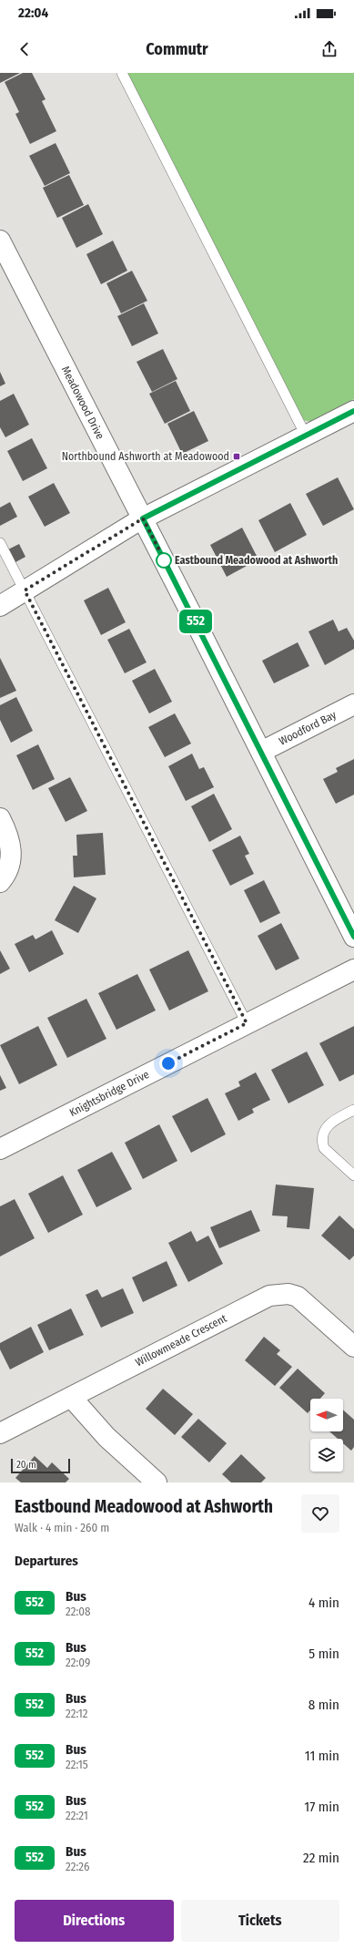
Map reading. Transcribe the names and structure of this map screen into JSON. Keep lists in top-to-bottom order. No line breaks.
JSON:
{"streets":{"street":["Meadowood Drive","Woodford Bay","Knightsbridge Drive","Willowmeade Crescent"]},"crossings":[["Meadowood Drive","Woodford Bay"]],"places":{"transit":["Northbound Ashworth at Meadowood"],"other":["Eastbound Meadowood at Ashworth"]},"lines":["bus line 552"],"scale_bar":"20 m","north":"left","page":{"status":"22:04","header":"Commutr","on_map":"552","scale":"20 m","heading":[["Eastbound Meadowood at Ashworth","Walk · 4 min · 260 m"],"Departures"],"list":[{"mark":"552","name":"Bus","note":"22:08","value":"4 min"},{"mark":"552","name":"Bus","note":"22:09","value":"5 min"},{"mark":"552","name":"Bus","note":"22:12","value":"8 min"},{"mark":"552","name":"Bus","note":"22:15","value":"11 min"},{"mark":"552","name":"Bus","note":"22:21","value":"17 min"},{"mark":"552","name":"Bus","note":"22:26","value":"22 min"}],"buttons":["Directions","Tickets"]}}
